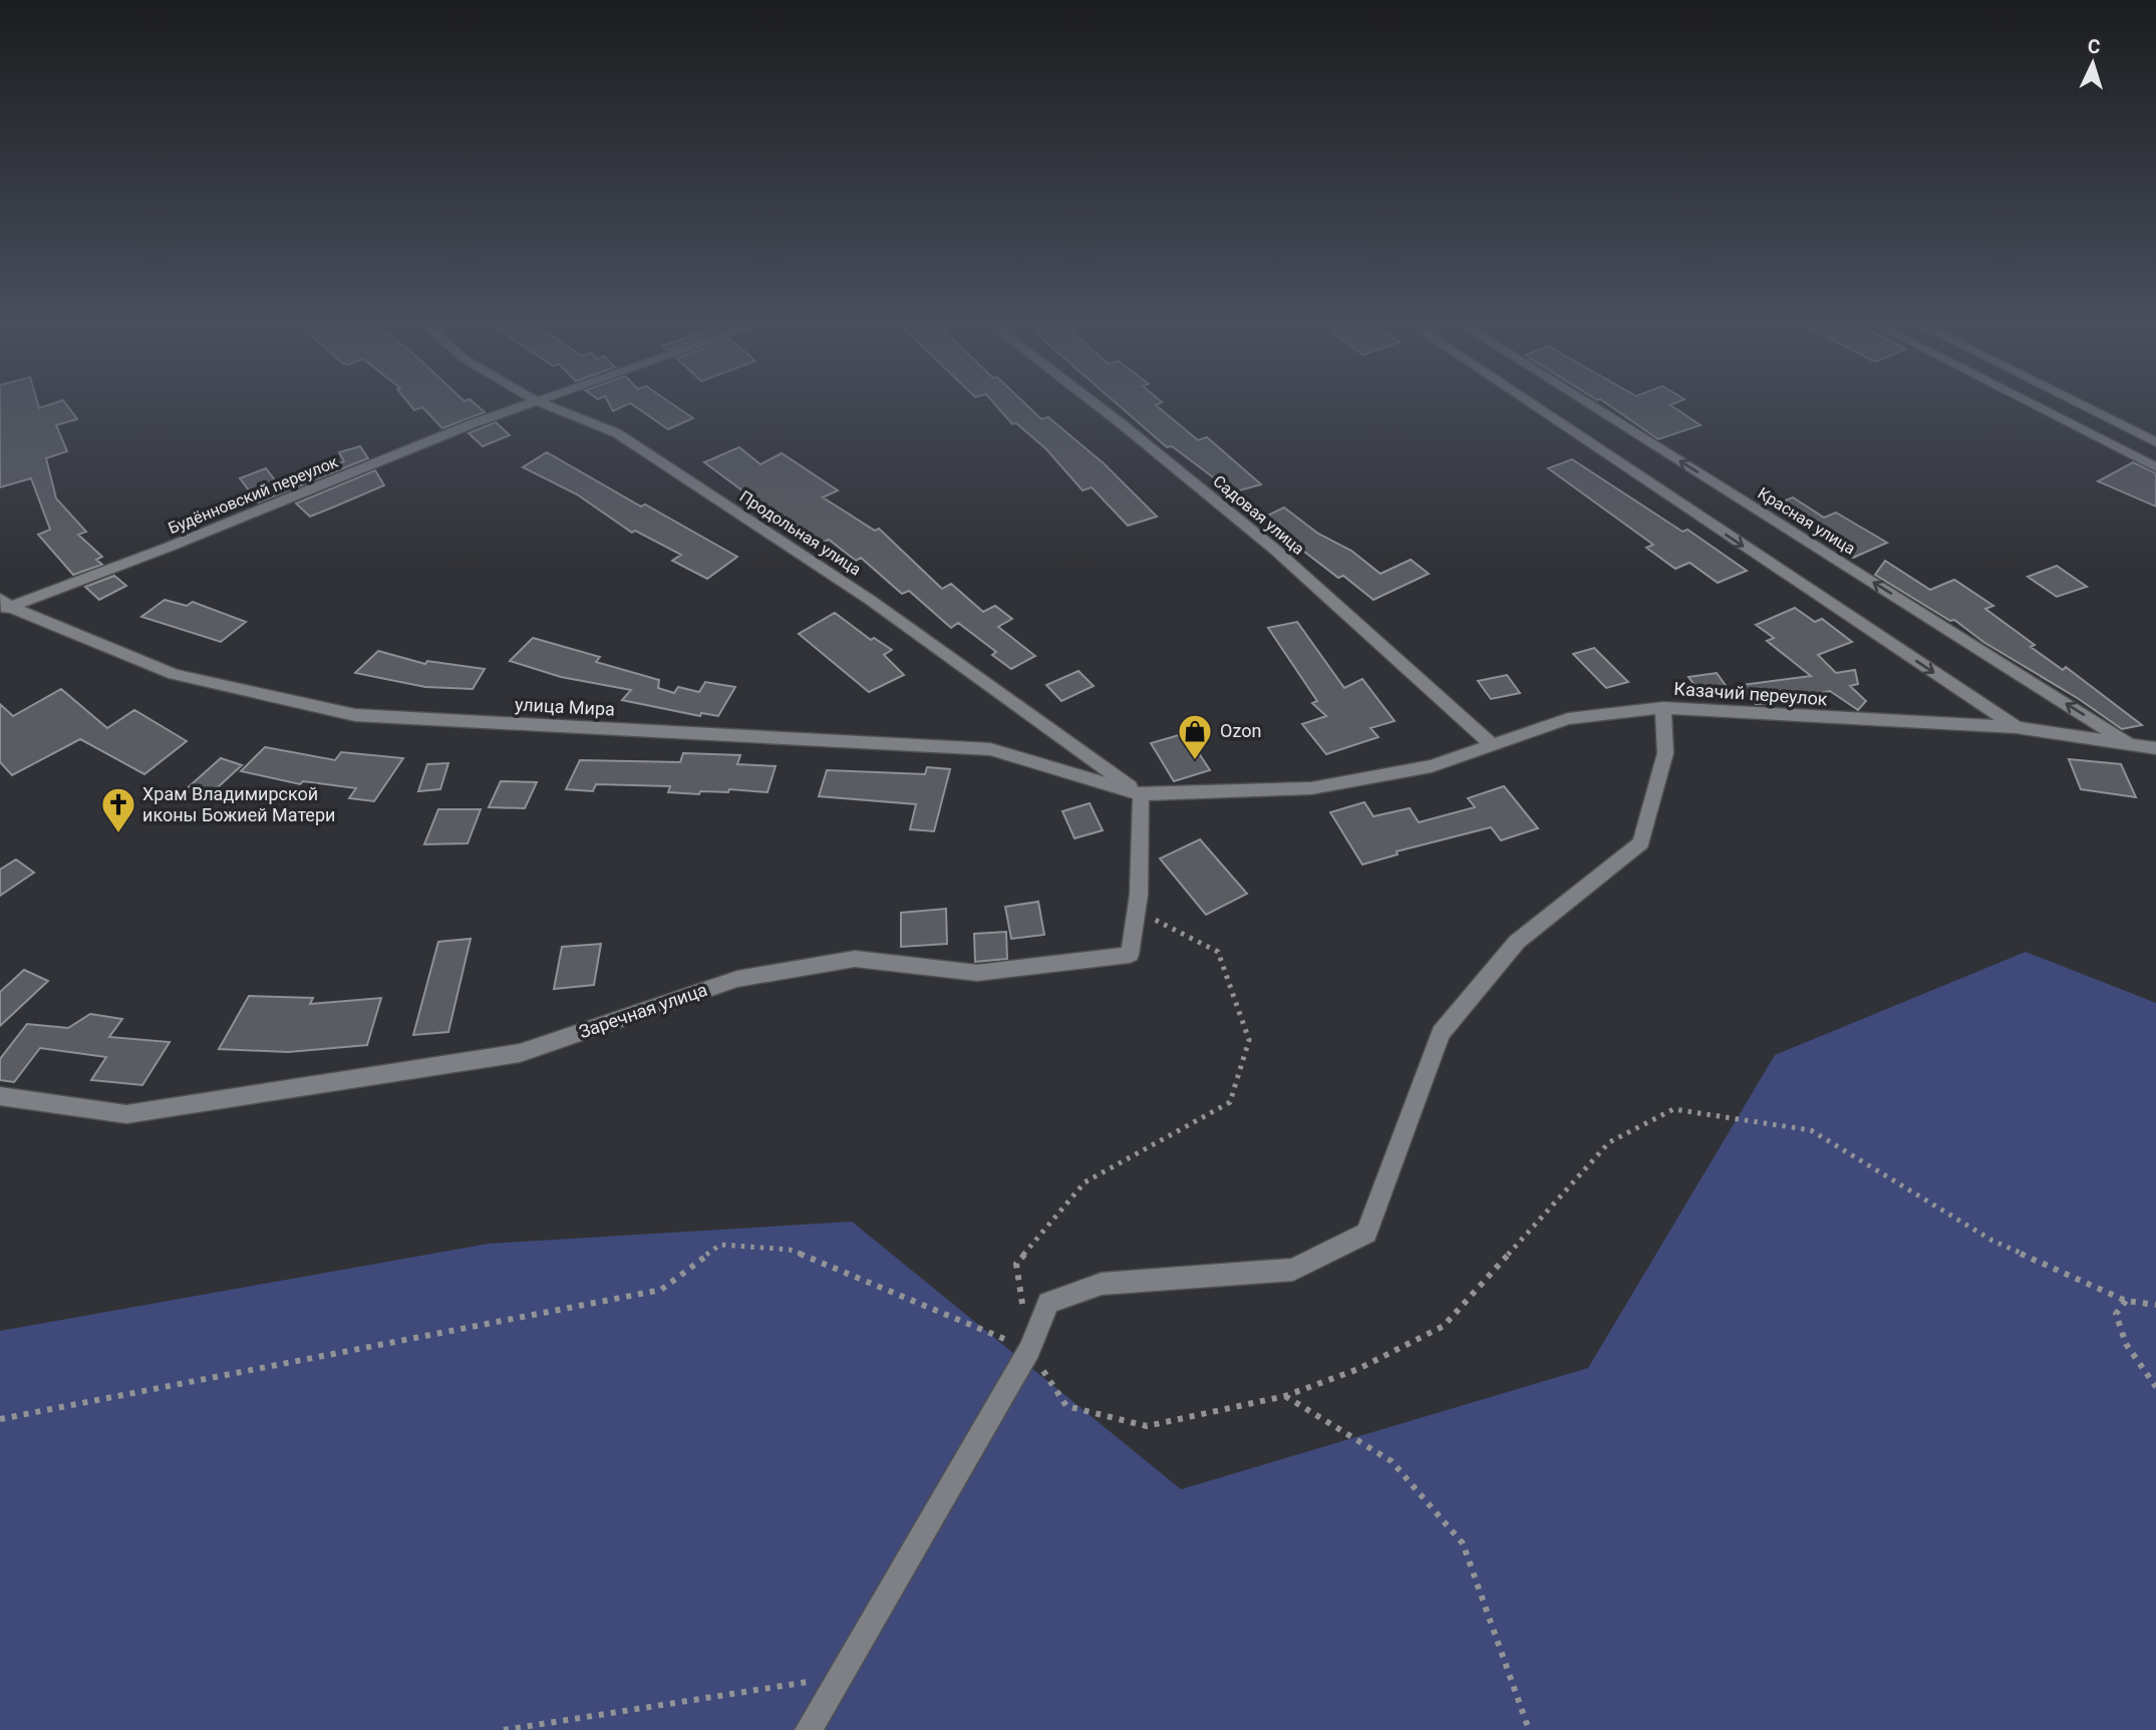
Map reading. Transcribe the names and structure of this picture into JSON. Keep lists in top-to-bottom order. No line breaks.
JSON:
{"streets":{"street":["Будённовский переулок","Садовая улица","Красная улица","Продольная улица","Казачий переулок","улица Мира","Заречная улица"]},"crossings":[["Будённовский переулок","улица Мира"],["Садовая улица","Казачий переулок"],["Красная улица","Казачий переулок"],["Продольная улица","Казачий переулок"],["Продольная улица","улица Мира"],["Продольная улица","Заречная улица"],["Казачий переулок","улица Мира"],["Казачий переулок","Заречная улица"],["улица Мира","Заречная улица"]],"places":{"shop":["Ozon"],"church":["Храм Владимирской иконы Божией Матери"]},"north":"top"}
